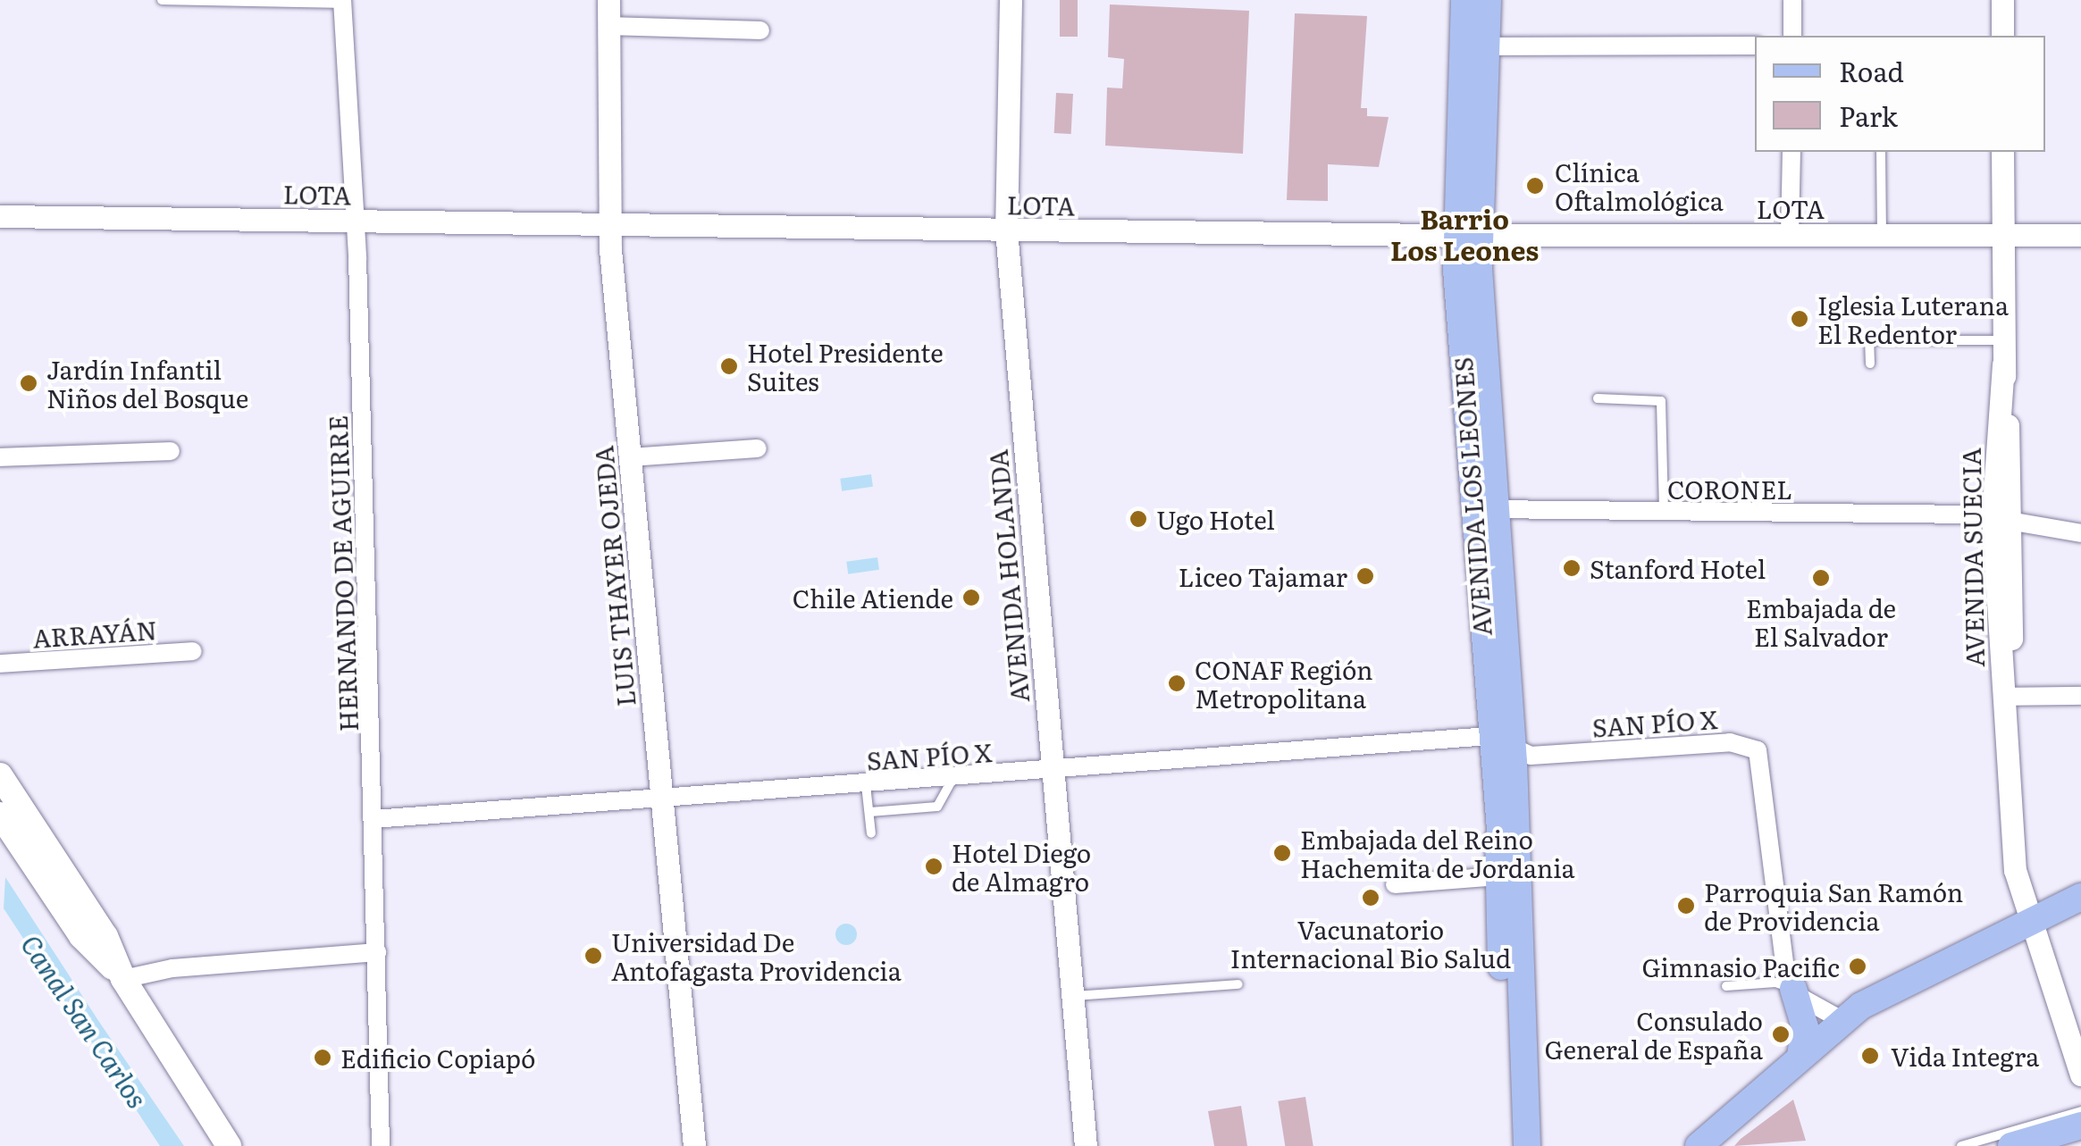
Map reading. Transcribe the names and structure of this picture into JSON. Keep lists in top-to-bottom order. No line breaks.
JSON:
{"streets":{"main road":["AVENIDA LOS LEONES"],"street":["LOTA","CORONEL","AVENIDA SUECIA","HERNANDO DE AGUIRRE","LUIS THAYER OJEDA","AVENIDA HOLANDA","ARRAYÁN","SAN PÍO X"]},"crossings":[["LOTA","AVENIDA LOS LEONES"],["LOTA","AVENIDA SUECIA"],["LOTA","HERNANDO DE AGUIRRE"],["LOTA","LUIS THAYER OJEDA"],["LOTA","AVENIDA HOLANDA"],["CORONEL","AVENIDA LOS LEONES"],["CORONEL","AVENIDA SUECIA"],["AVENIDA LOS LEONES","SAN PÍO X"],["HERNANDO DE AGUIRRE","SAN PÍO X"],["LUIS THAYER OJEDA","SAN PÍO X"],["AVENIDA HOLANDA","SAN PÍO X"]],"districts":["Barrio Los Leones"],"water":["Canal San Carlos"],"places":["Clínica Oftalmológica","Iglesia Luterana El Redentor","Hotel Presidente Suites","Jardín Infantil Niños del Bosque","Ugo Hotel","Stanford Hotel","Liceo Tajamar","Embajada de El Salvador","Chile Atiende","CONAF Región Metropolitana","Embajada del Reino Hachemita de Jordania","Hotel Diego de Almagro","Vacunatorio Internacional Bio Salud","Parroquia San Ramón de Providencia","Universidad De Antofagasta Providencia","Gimnasio Pacific","Consulado General de España","Vida Integra","Edificio Copiapó"],"legend":["Road","Park"]}
